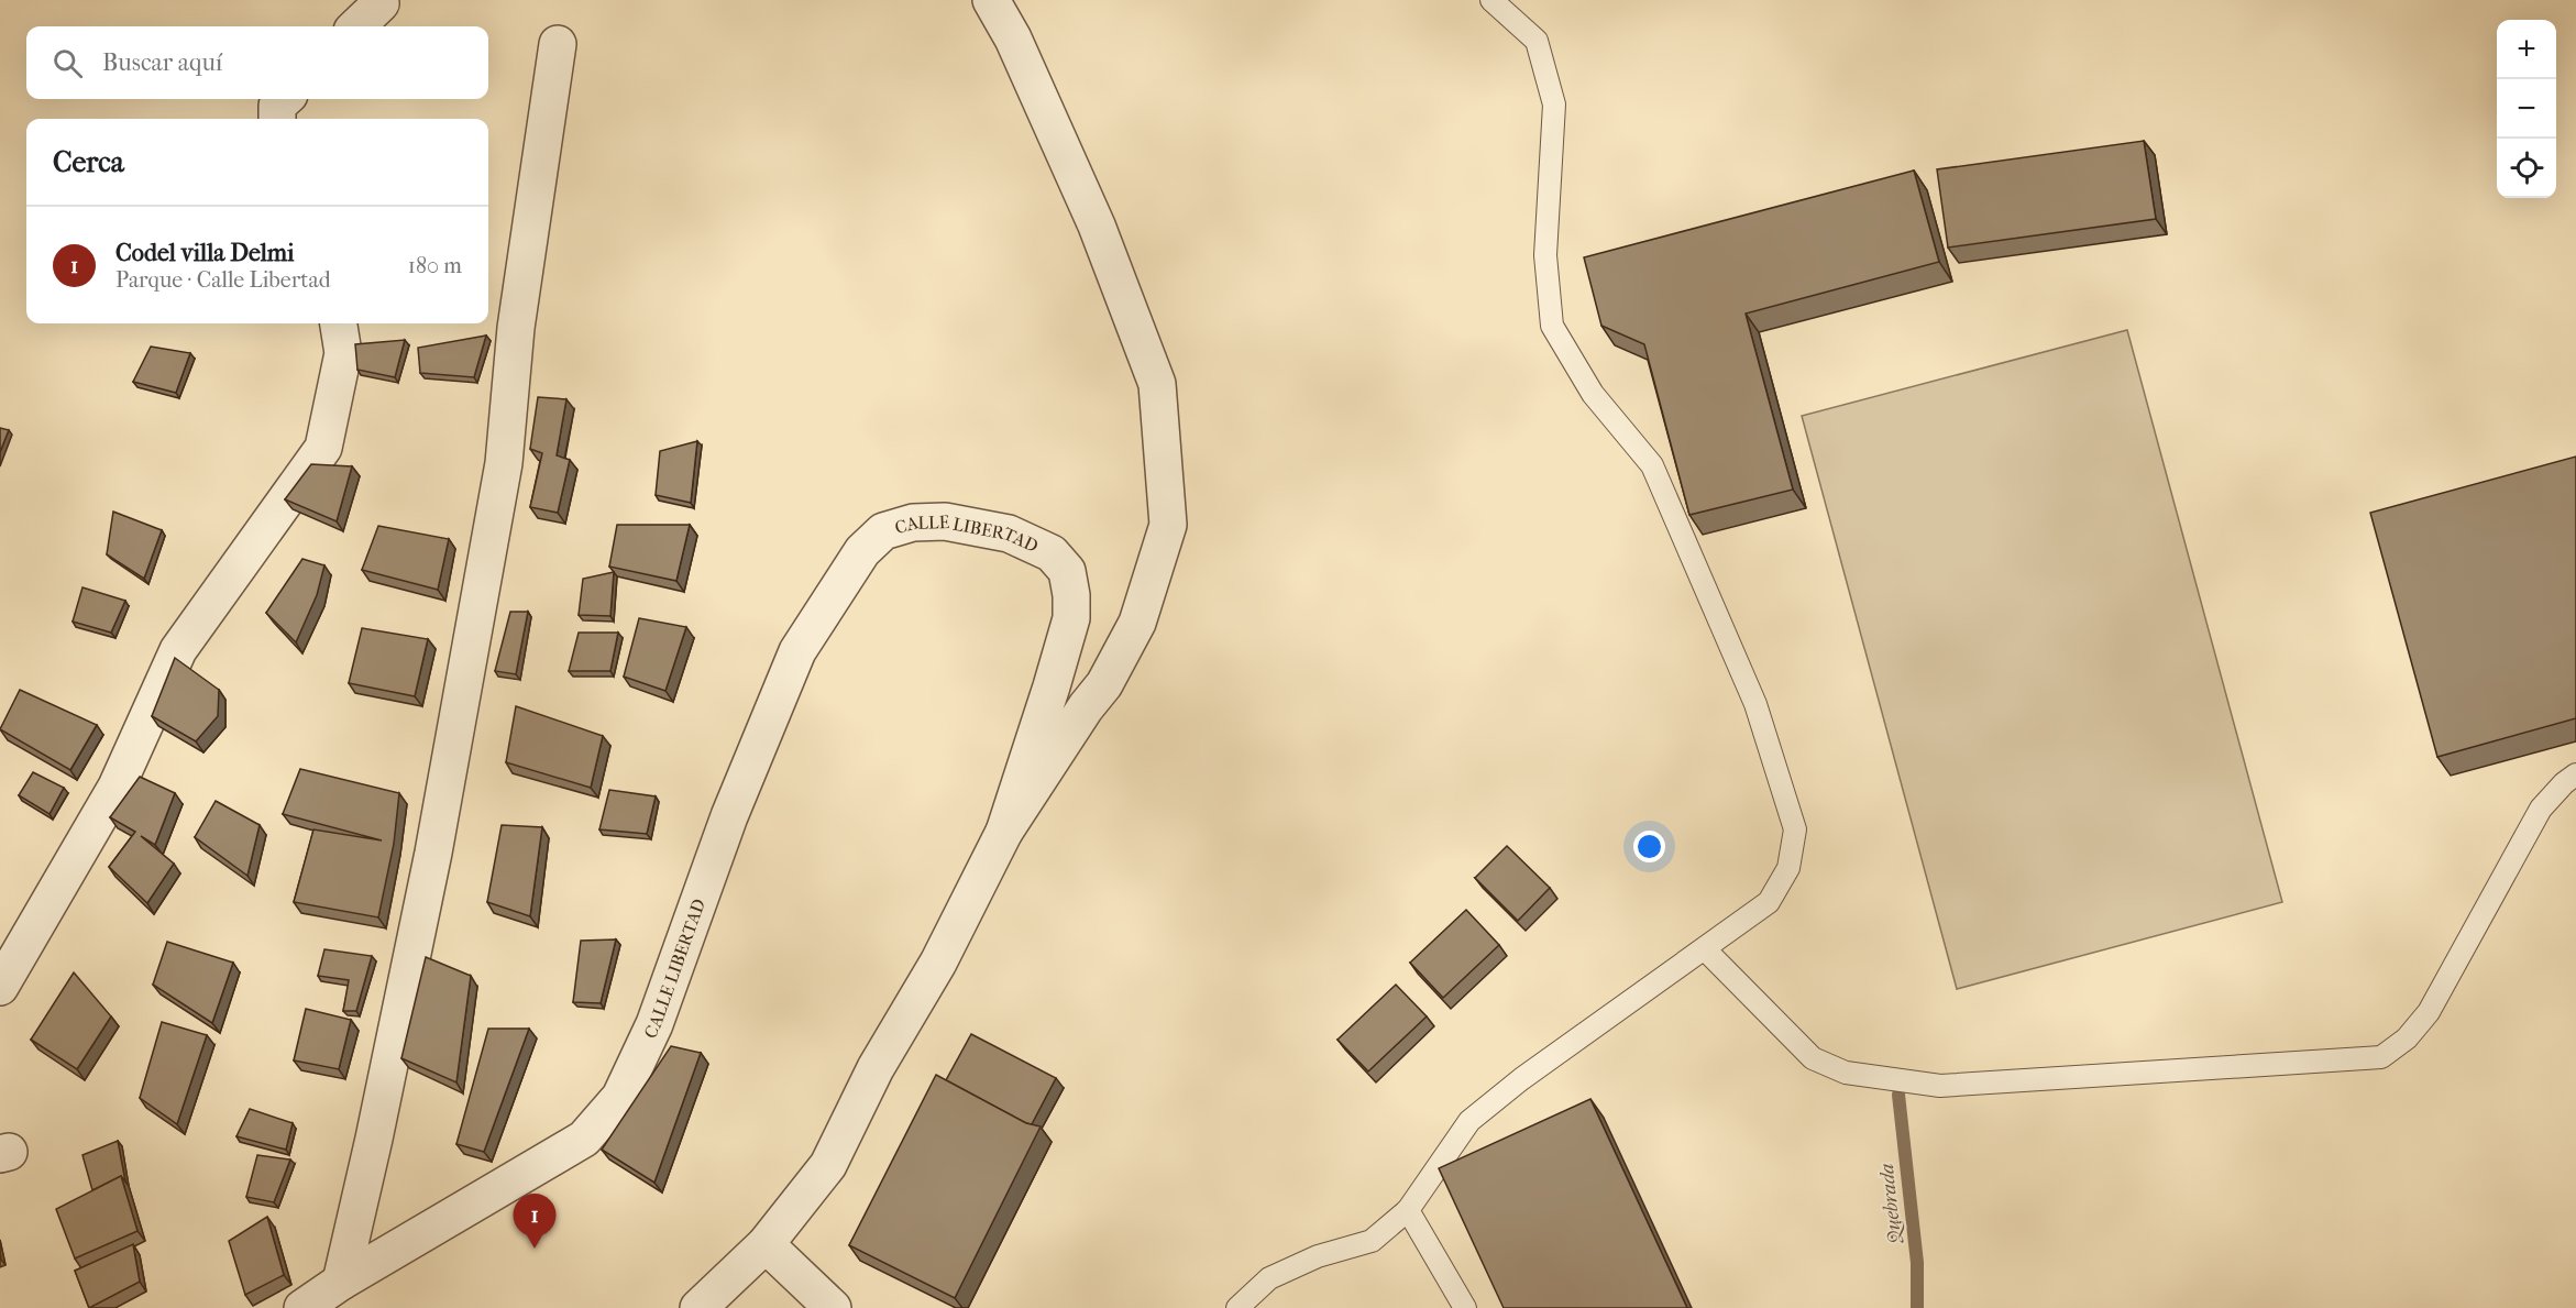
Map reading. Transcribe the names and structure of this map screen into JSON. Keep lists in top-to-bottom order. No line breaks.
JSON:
{"streets":{"street":["CALLE LIBERTAD"]},"water":["Quebrada"],"page":{"map_buttons":["+","−"],"search":"Buscar aquí","heading":"Cerca","list":[{"mark":"1","name":"Codel villa Delmi","note":"Parque · Calle Libertad","value":"180 m"}],"pins":"1"}}
